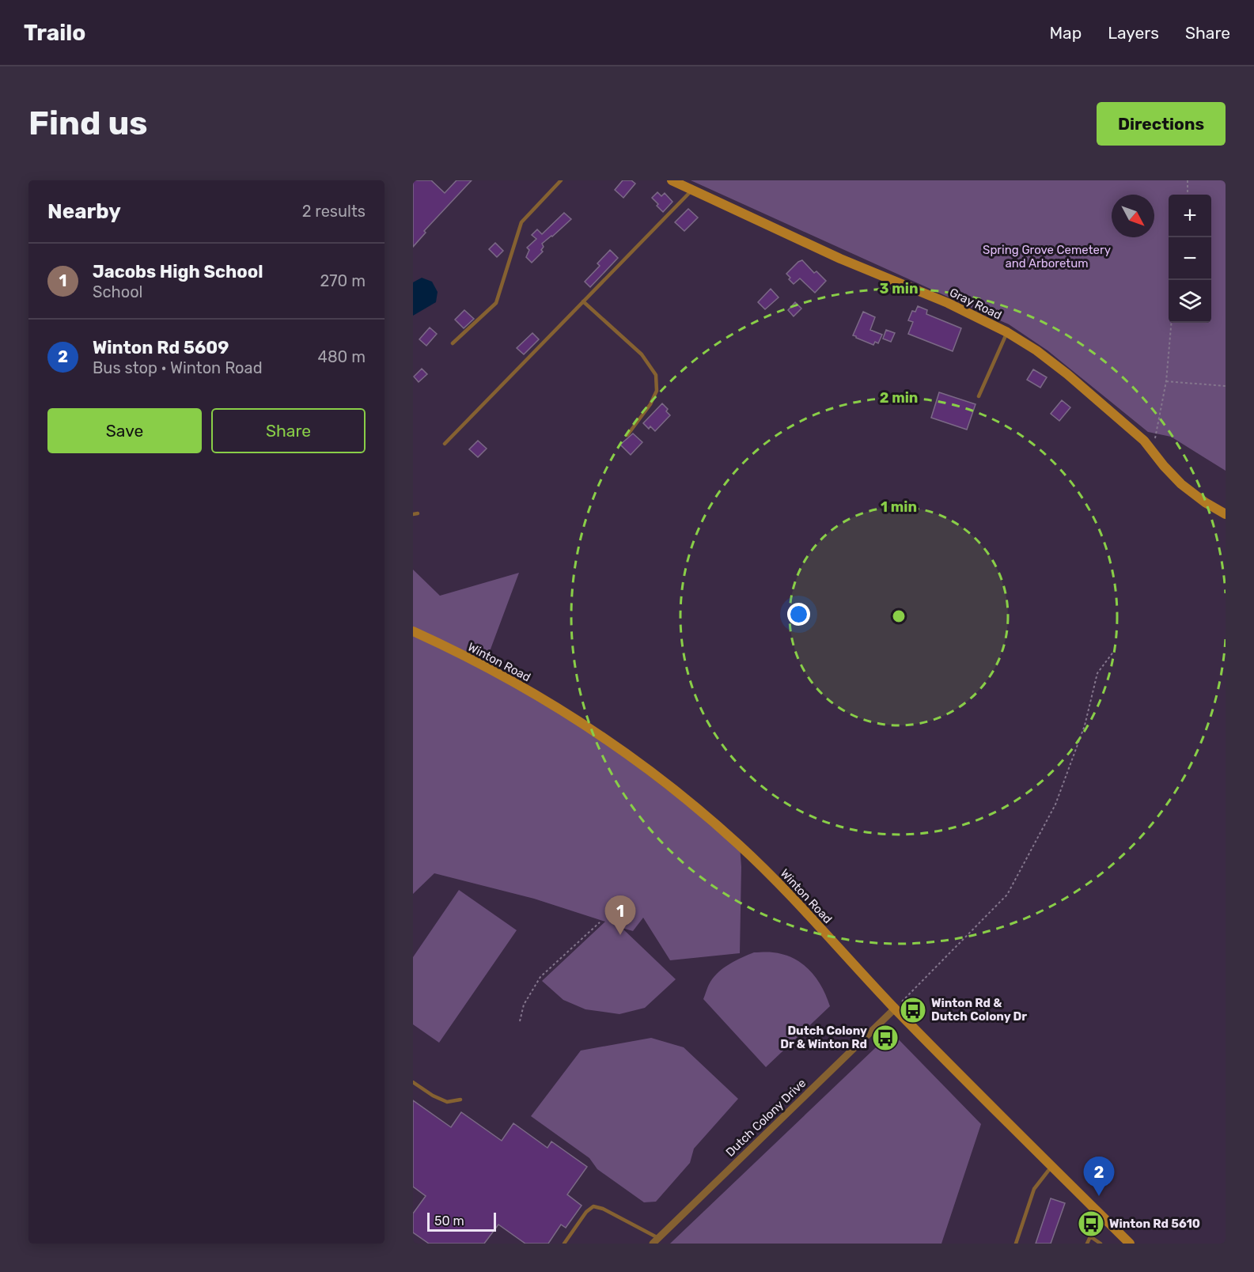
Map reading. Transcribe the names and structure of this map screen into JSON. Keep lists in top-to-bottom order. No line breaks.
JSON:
{"streets":{"main road":["Gray Road","Winton Road"],"street":["Dutch Colony Drive"]},"crossings":[["Winton Road","Dutch Colony Drive"]],"parks":["Spring Grove Cemetery and Arboretum"],"places":{"bus stop":["Winton Rd & Dutch Colony Dr","Dutch Colony Dr & Winton Rd","Winton Rd 5610"]},"scale_bar":"50 m","north":"bottom right","page":{"header":"Trailo","nav":["Map","Layers","Share"],"buttons":["Directions",["Save","Share"]],"title":"Find us","heading":["Nearby","2 results"],"map_buttons":["+","−"],"list":[{"mark":"1","name":"Jacobs High School","note":"School","value":"270 m"},{"mark":"2","name":"Winton Rd 5609","note":"Bus stop · Winton Road","value":"480 m"}],"pins":["1","2"],"scale":"50 m"},"rings":["3 min","2 min","1 min"]}
